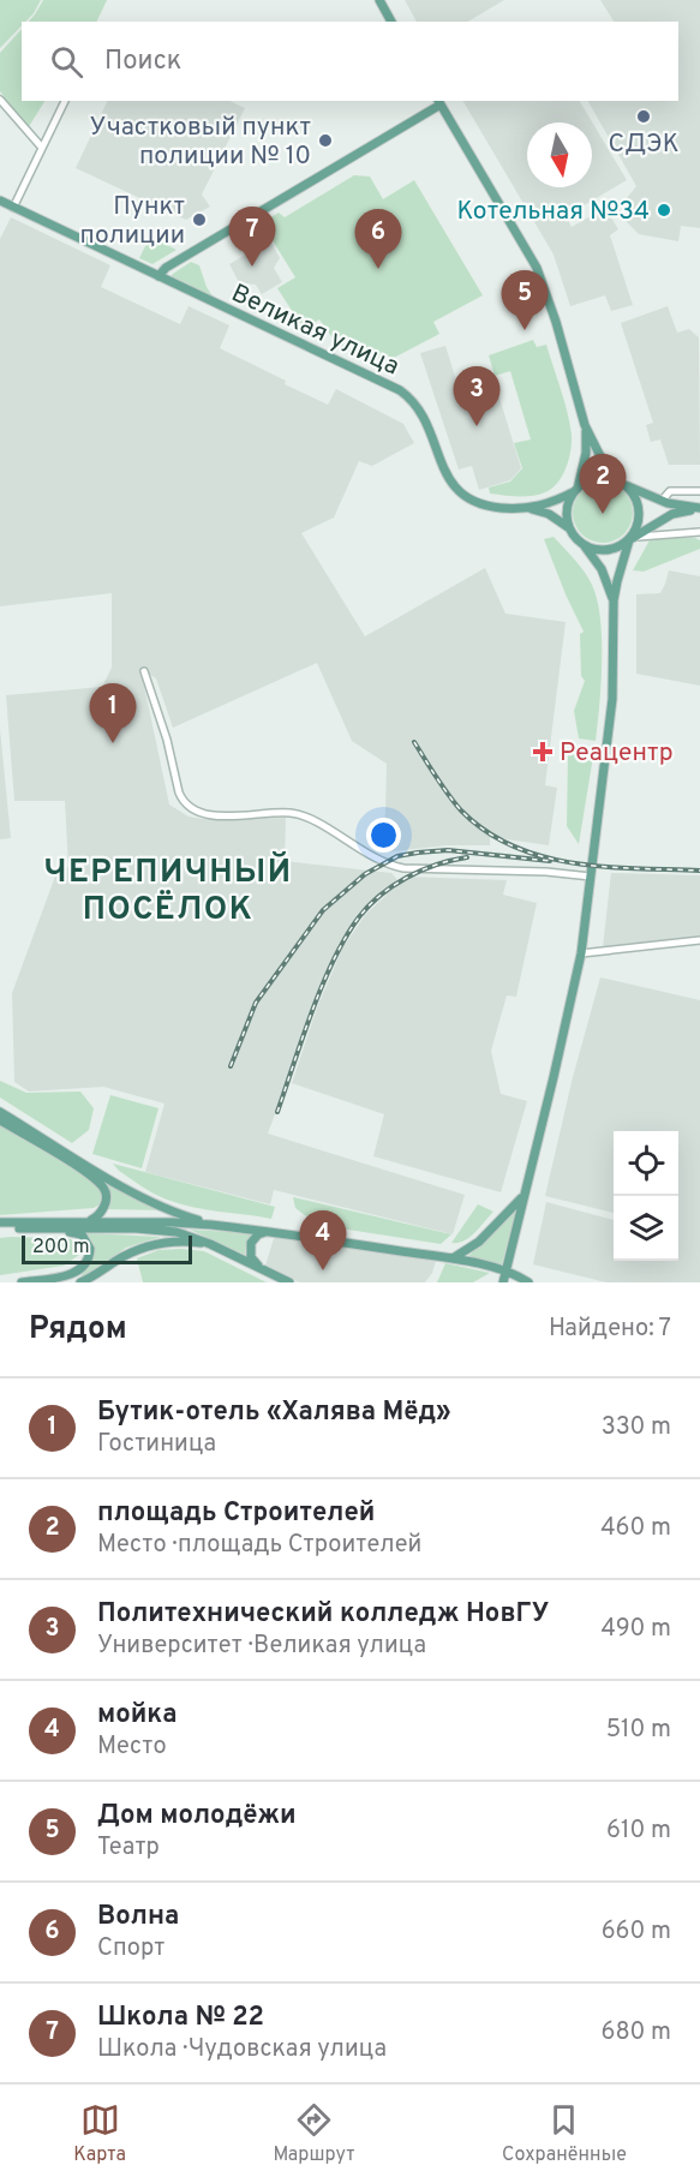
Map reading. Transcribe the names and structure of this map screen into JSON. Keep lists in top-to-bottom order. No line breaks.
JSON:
{"streets":{"main road":["Великая улица"]},"districts":["ЧЕРЕПИЧНЫЙ ПОСЁЛОК"],"places":{"other":["СДЭК","Участковый пункт полиции № 10","Котельная №34","Пункт полиции"],"health":["Реацентр"]},"scale_bar":"200 m","north":"bottom","page":{"search":"Поиск","pins":["7","6","5","3","2","1","4"],"scale":"200 m","heading":["Рядом","Найдено: 7"],"list":[{"mark":"1","name":"Бутик-отель «Халява Мёд»","note":"Гостиница","value":"330 m"},{"mark":"2","name":"площадь Строителей","note":"Место · площадь Строителей","value":"460 m"},{"mark":"3","name":"Политехнический колледж НовГУ","note":"Университет · Великая улица","value":"490 m"},{"mark":"4","name":"мойка","note":"Место","value":"510 m"},{"mark":"5","name":"Дом молодёжи","note":"Театр","value":"610 m"},{"mark":"6","name":"Волна","note":"Спорт","value":"660 m"},{"mark":"7","name":"Школа № 22","note":"Школа · Чудовская улица","value":"680 m"}],"nav":["Карта","Маршрут","Сохранённые"]}}
